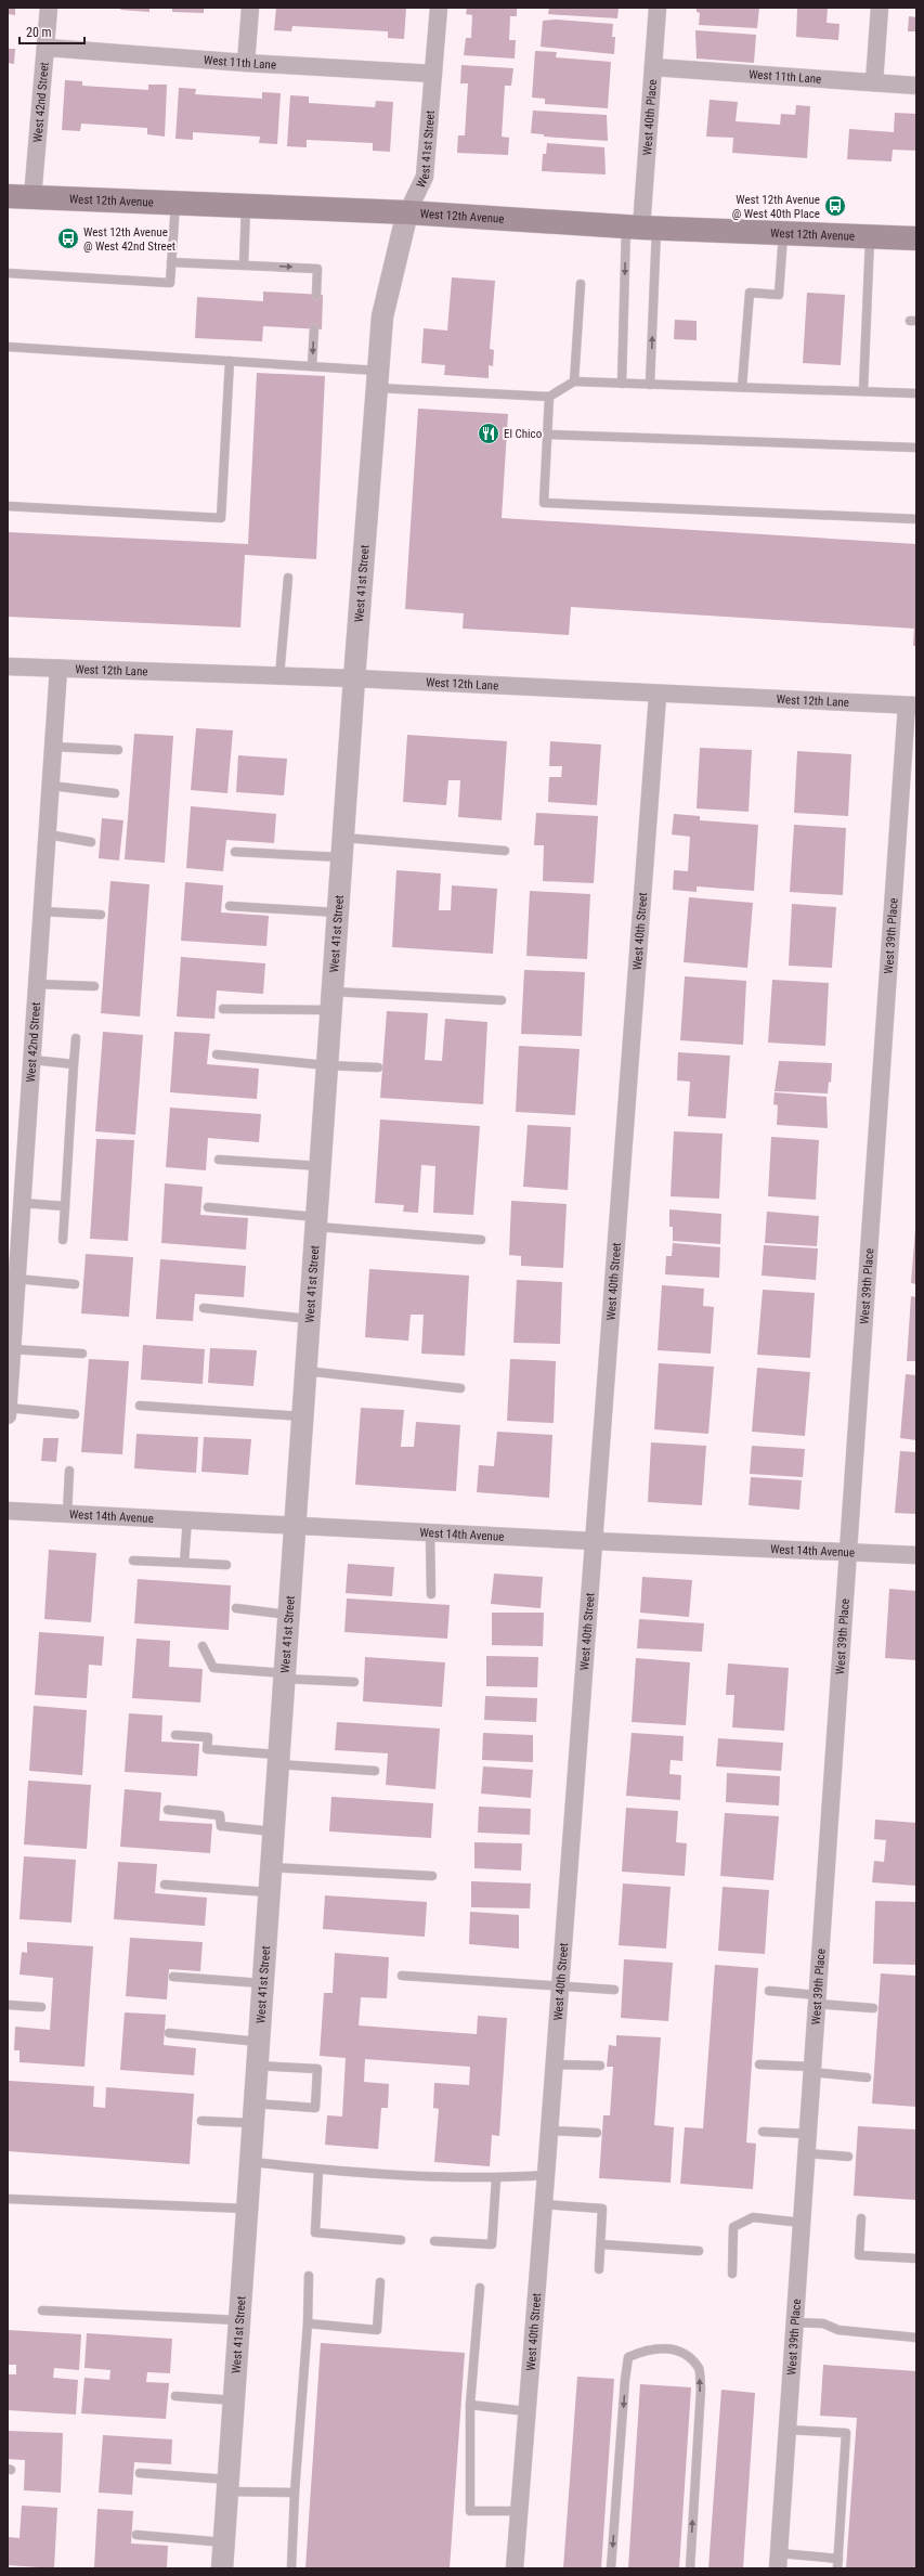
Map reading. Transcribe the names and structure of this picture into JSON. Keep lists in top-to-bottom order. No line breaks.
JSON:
{"streets":{"main road":["West 12th Avenue"],"street":["West 11th Lane","West 42nd Street","West 40th Place","West 41st Street","West 12th Lane","West 40th Street","West 39th Place","West 14th Avenue"]},"crossings":[["West 11th Lane","West 42nd Street"],["West 11th Lane","West 40th Place"],["West 11th Lane","West 41st Street"],["West 42nd Street","West 12th Avenue"],["West 42nd Street","West 12th Lane"],["West 40th Place","West 12th Avenue"],["West 41st Street","West 12th Avenue"],["West 41st Street","West 12th Lane"],["West 41st Street","West 14th Avenue"],["West 12th Lane","West 40th Street"],["West 12th Lane","West 39th Place"],["West 40th Street","West 14th Avenue"],["West 39th Place","West 14th Avenue"]],"places":{"bus stop":["West 12th Avenue @ West 40th Place","West 12th Avenue @ West 42nd Street"],"restaurant":["El Chico"]},"scale_bar":"20 m"}
